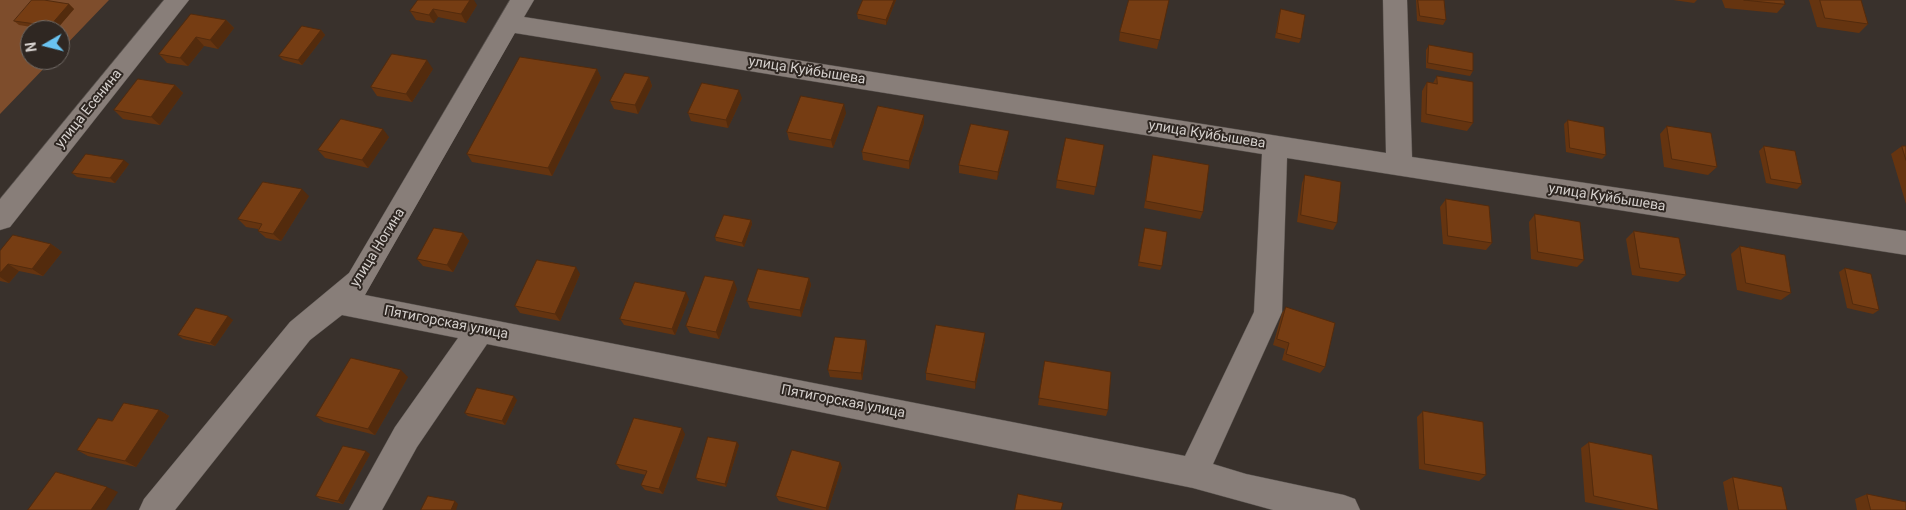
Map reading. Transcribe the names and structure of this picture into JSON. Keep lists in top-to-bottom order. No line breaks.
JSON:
{"streets":{"street":["улица Куйбышева","улица Есенина","улица Ногина","Пятигорская улица"]},"crossings":[["улица Куйбышева","улица Ногина"],["улица Ногина","Пятигорская улица"]],"north":"left"}
